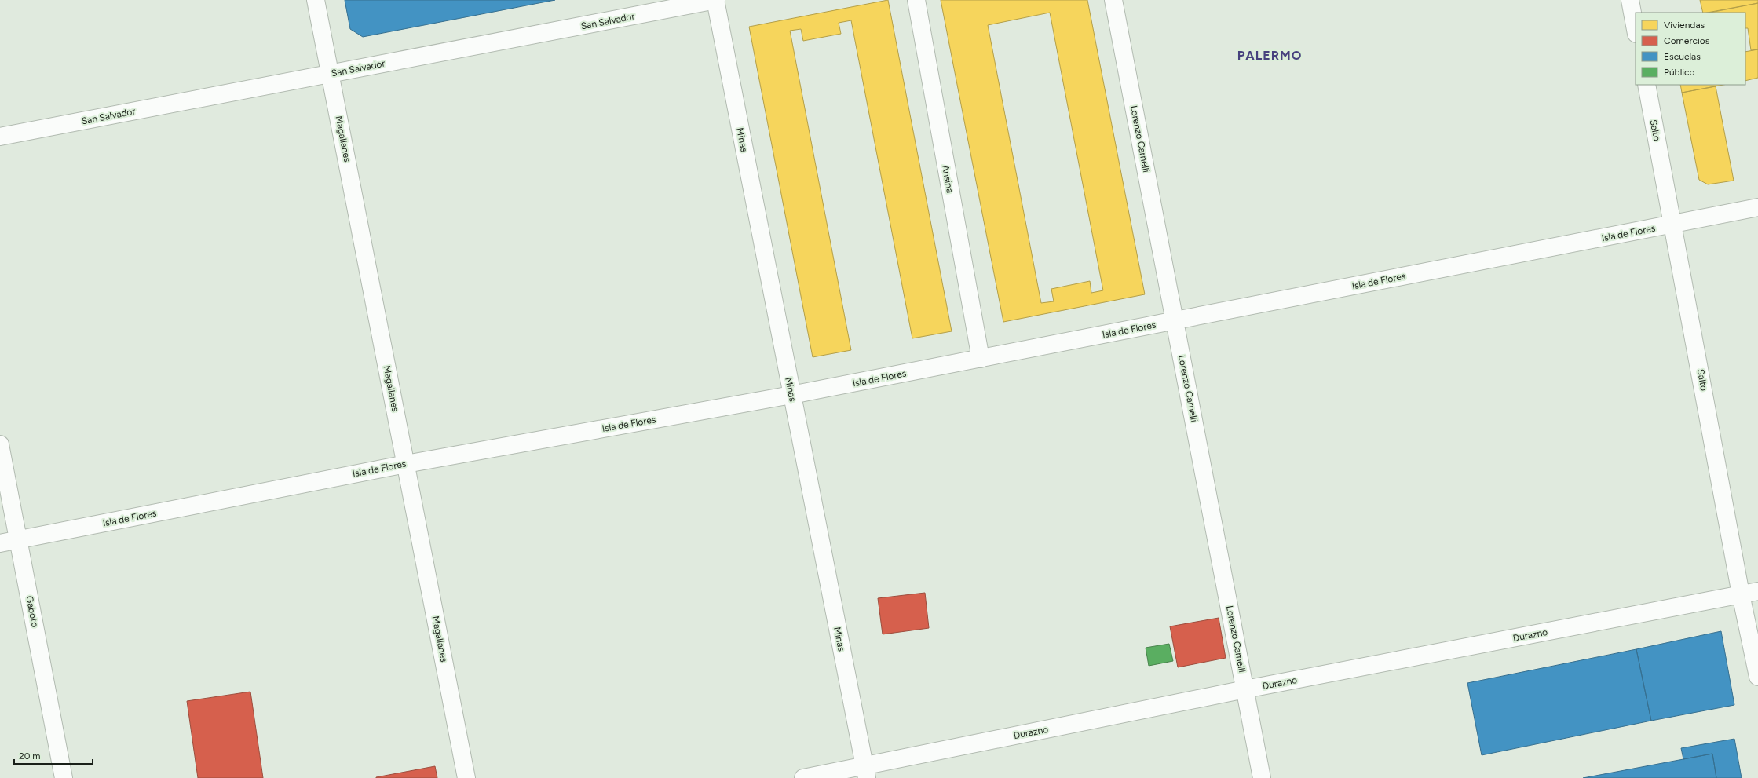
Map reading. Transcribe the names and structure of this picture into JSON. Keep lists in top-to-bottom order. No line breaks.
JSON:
{"streets":{"street":["San Salvador","Salto","Magallanes","Lorenzo Carnelli","Minas","Ansina","Isla de Flores","Gaboto","Durazno"]},"crossings":[["San Salvador","Magallanes"],["San Salvador","Minas"],["Salto","Isla de Flores"],["Salto","Durazno"],["Magallanes","Isla de Flores"],["Lorenzo Carnelli","Isla de Flores"],["Lorenzo Carnelli","Durazno"],["Minas","Isla de Flores"],["Minas","Durazno"],["Ansina","Isla de Flores"],["Isla de Flores","Gaboto"]],"districts":["PALERMO"],"legend":["Viviendas","Comercios","Escuelas","Público"],"scale_bar":"20 m"}
